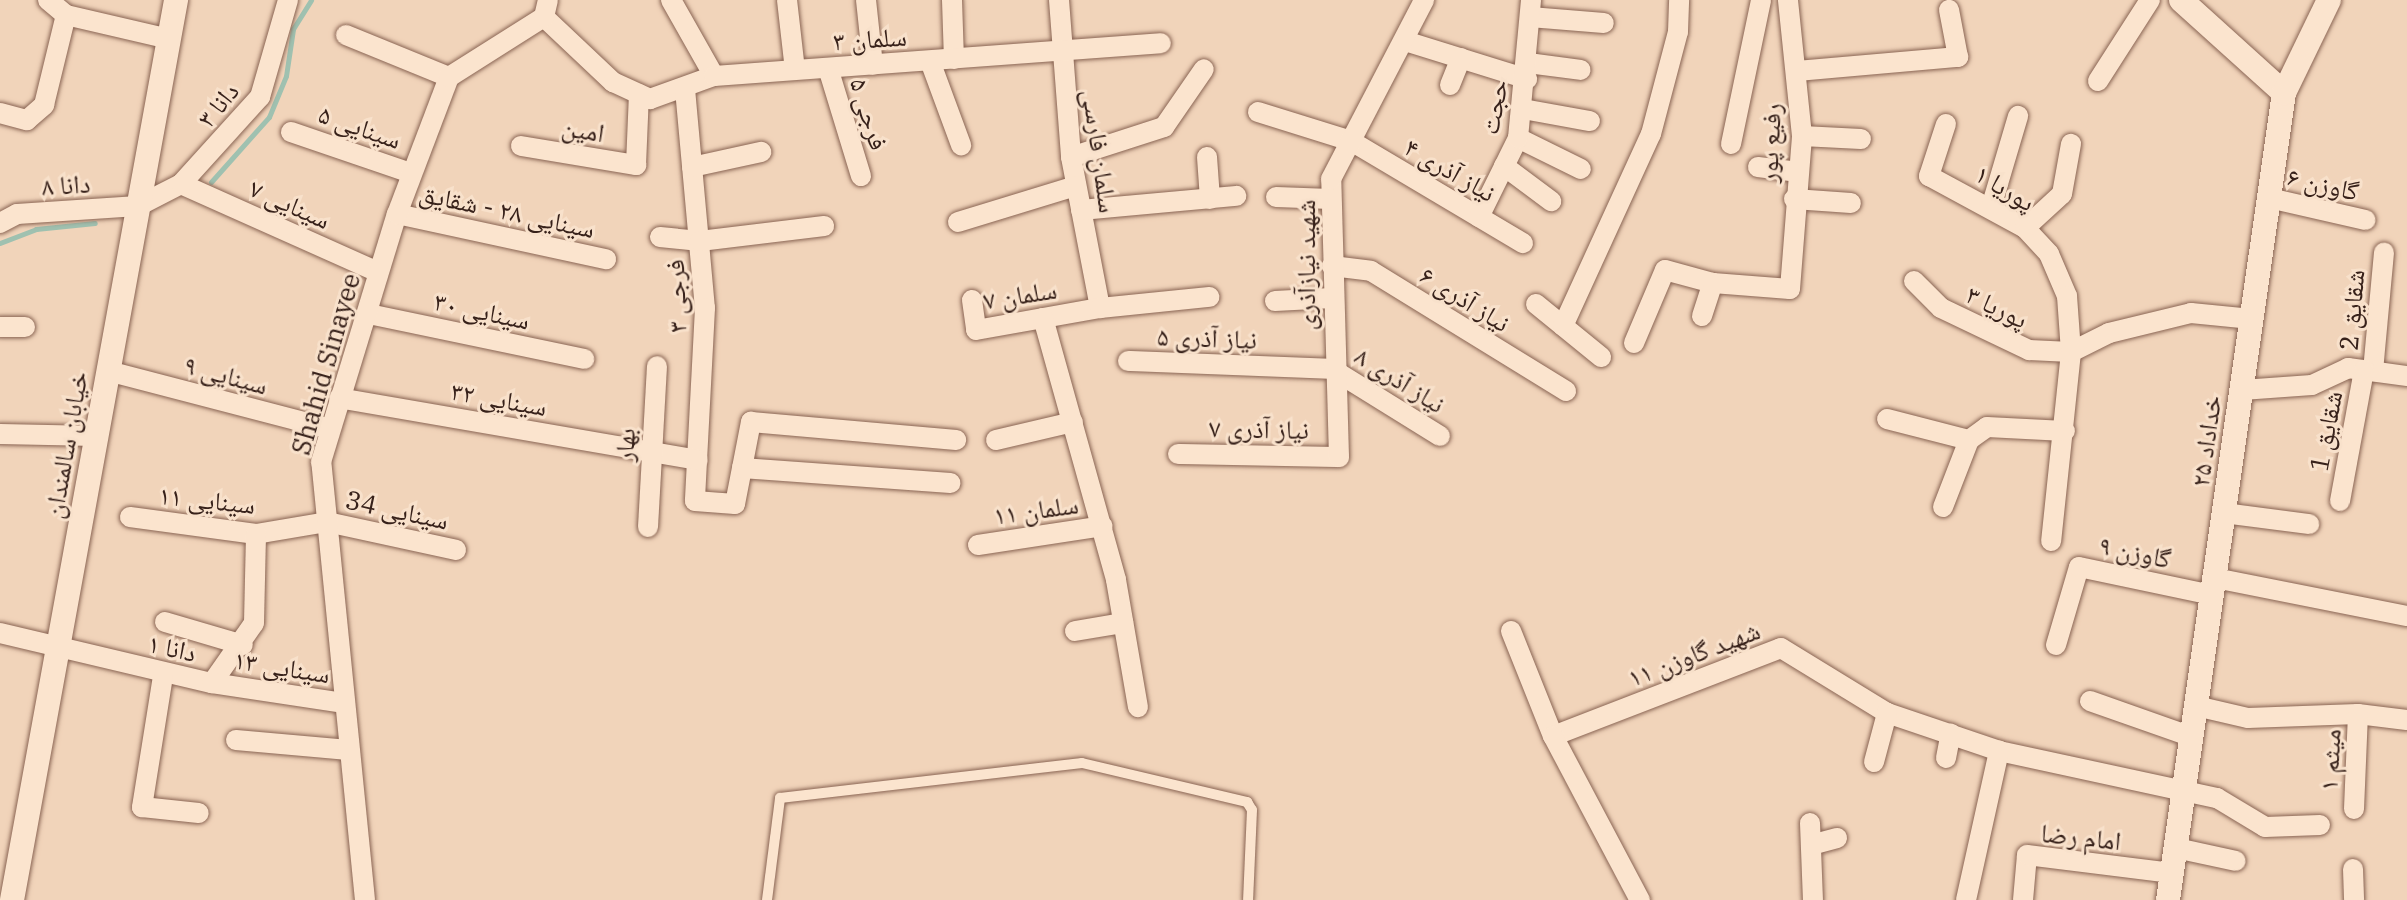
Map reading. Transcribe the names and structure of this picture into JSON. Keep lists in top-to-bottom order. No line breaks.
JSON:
{"streets":{"street":["سلمان ۳","دانا ۳","حجت","فرجی ۵","سینایی ۵","امین","رفیع پور","سلمان فارسی","نیاز آذری ۴","گاوزن ۶","دانا ۸","پوریا ۱","سینایی ۷","سینایی ۲۸ - شقایق","شهید نیازآذری","سلمان ۷","فرجی ۳","نیاز آذری ۶","پوریا ۳","شقایق 2","سینایی ۳۰","نیاز آذری ۵","Shahid Sinayee","سینایی ۹","نیاز آذری ۸","سینایی ۳۲","نیاز آذری ۷","شقایق 1","خداداد ۲۵","خیابان سالمندان","بهار","سینایی ۱۱","سینایی 34","سلمان ۱۱","گاوزن ۹","دانا ۱","شهید گاوزن ۱۱","سینایی ۱۳","میثم ۱","امام رضا"]},"crossings":[["سلمان ۳","فرجی ۵"],["سلمان ۳","امین"],["سلمان ۳","سلمان فارسی"],["سلمان ۳","فرجی ۳"],["دانا ۳","دانا ۸"],["دانا ۳","سینایی ۷"],["دانا ۳","خیابان سالمندان"],["حجت","نیاز آذری ۴"],["سینایی ۵","Shahid Sinayee"],["سلمان فارسی","سلمان ۷"],["نیاز آذری ۴","شهید نیازآذری"],["گاوزن ۶","خداداد ۲۵"],["دانا ۸","خیابان سالمندان"],["پوریا ۱","پوریا ۳"],["سینایی ۷","Shahid Sinayee"],["سینایی ۲۸ - شقایق","Shahid Sinayee"],["شهید نیازآذری","نیاز آذری ۶"],["شهید نیازآذری","نیاز آذری ۵"],["شهید نیازآذری","نیاز آذری ۸"],["شهید نیازآذری","نیاز آذری ۷"],["فرجی ۳","سینایی ۳۲"],["شقایق 2","شقایق 1"],["سینایی ۳۰","Shahid Sinayee"],["نیاز آذری ۵","نیاز آذری ۸"],["Shahid Sinayee","سینایی ۹"],["Shahid Sinayee","سینایی ۳۲"],["Shahid Sinayee","سینایی ۱۱"],["Shahid Sinayee","سینایی 34"],["Shahid Sinayee","سینایی ۱۳"],["سینایی ۹","خیابان سالمندان"],["سینایی ۳۲","بهار"],["خداداد ۲۵","گاوزن ۹"],["خداداد ۲۵","شهید گاوزن ۱۱"],["خداداد ۲۵","امام رضا"],["خیابان سالمندان","دانا ۱"],["سینایی ۱۱","سینایی 34"],["سینایی ۱۱","دانا ۱"],["دانا ۱","سینایی ۱۳"]]}
